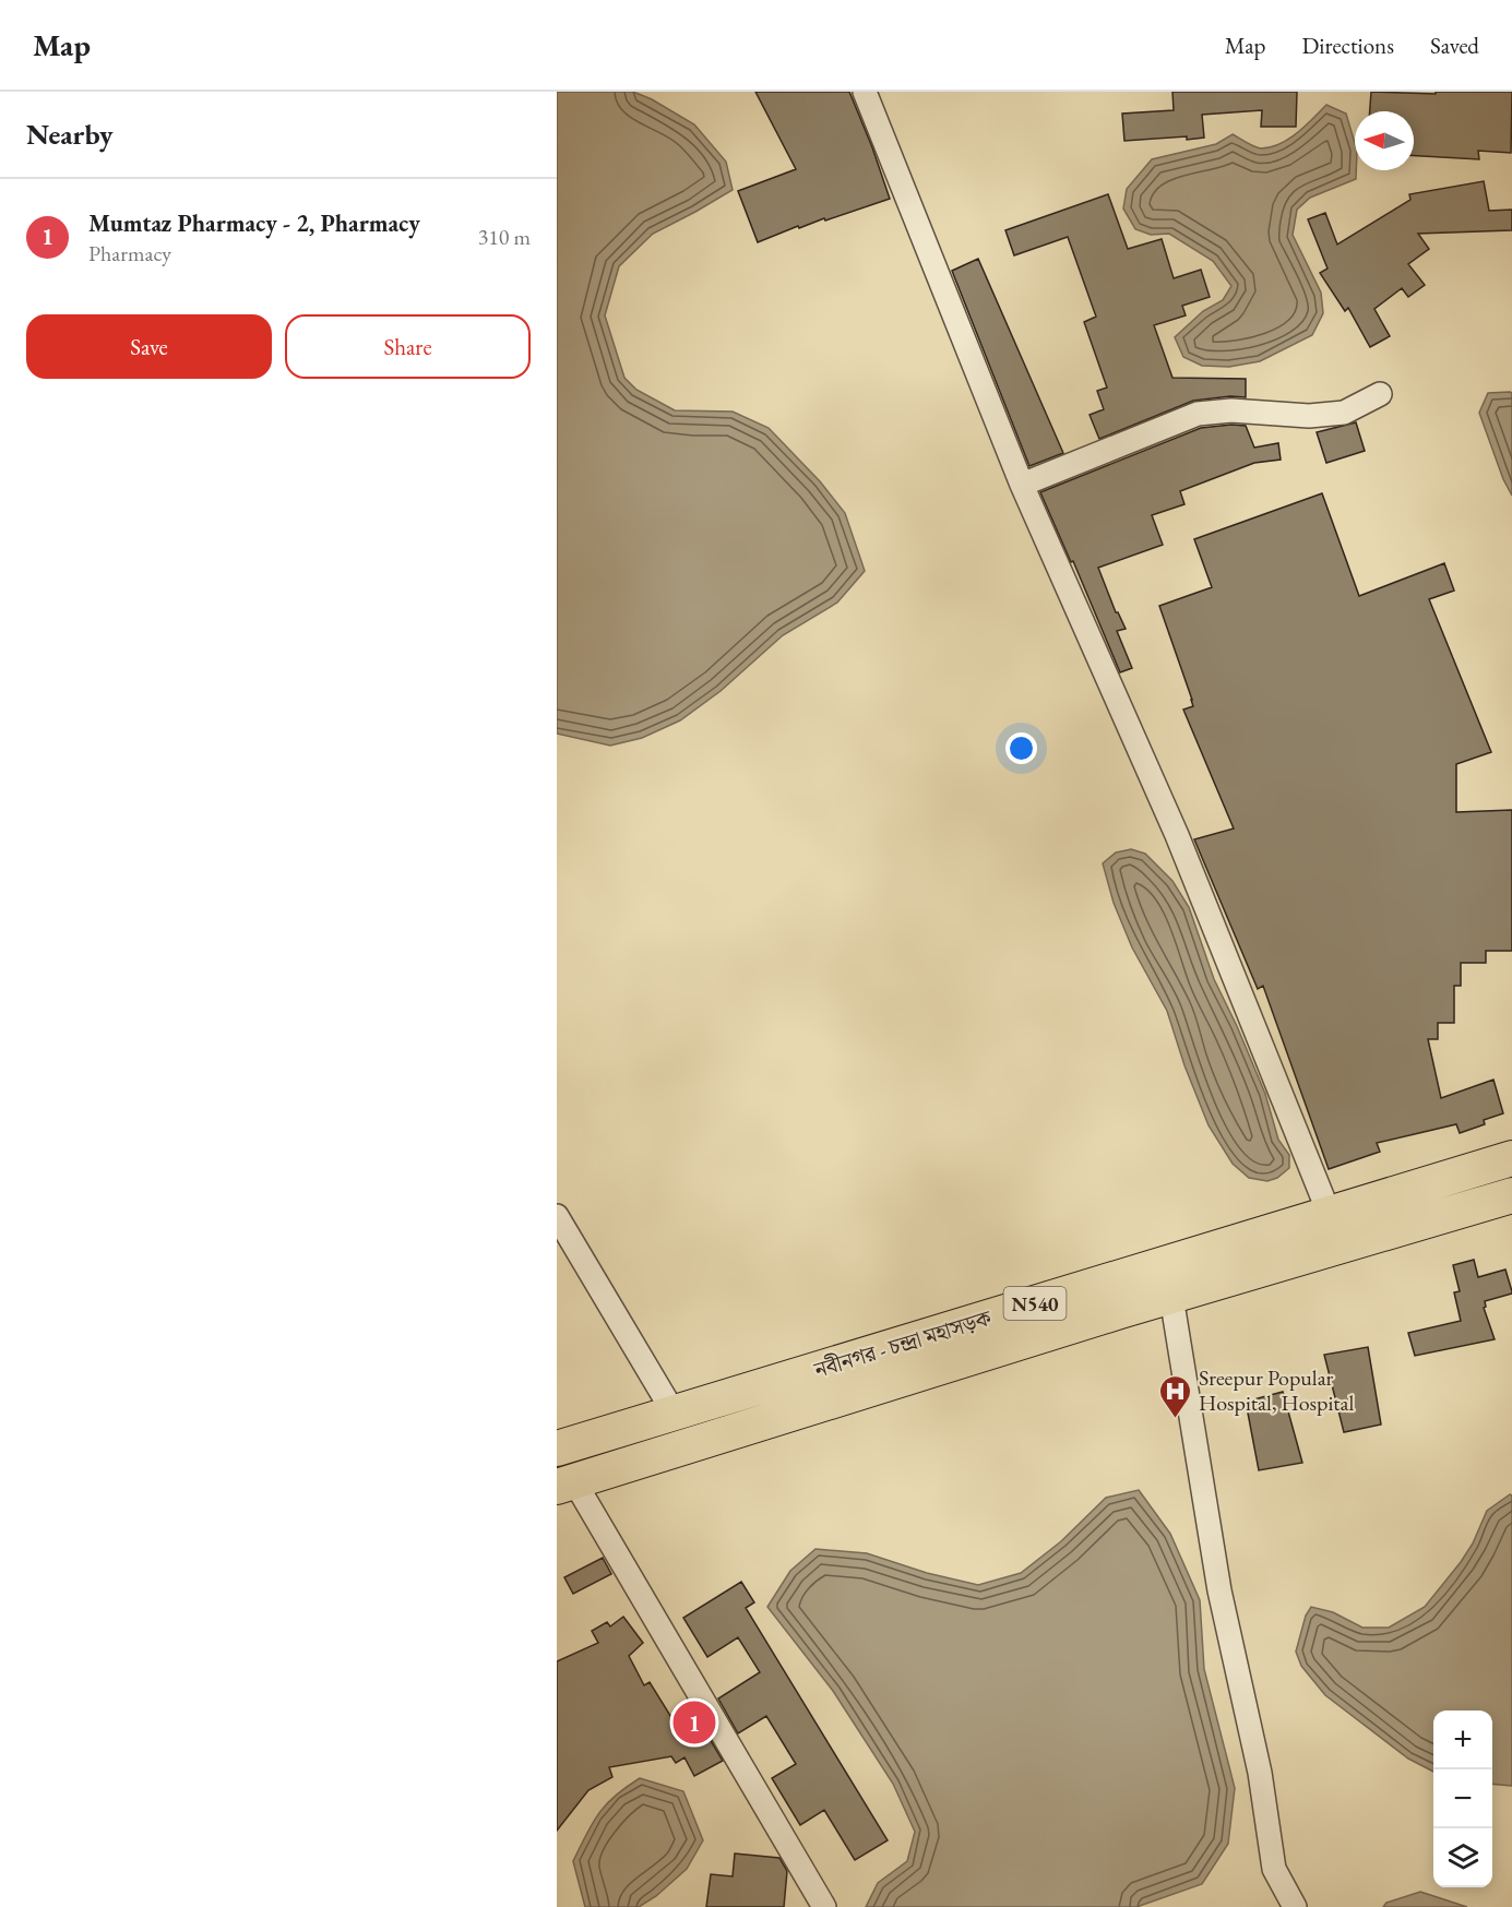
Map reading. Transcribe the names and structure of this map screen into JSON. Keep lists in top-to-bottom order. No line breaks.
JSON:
{"streets":{"highway":["N540","নবীনগর - চন্দ্রা মহাসড়ক"]},"places":{"hospital":["Sreepur Popular Hospital, Hospital"]},"north":"left","page":{"header":"Map","nav":["Map","Directions","Saved"],"heading":"Nearby","list":[{"mark":"1","name":"Mumtaz Pharmacy - 2, Pharmacy","note":"Pharmacy","value":"310 m"}],"buttons":["Save","Share"],"pins":"1","map_buttons":["+","−"]}}
